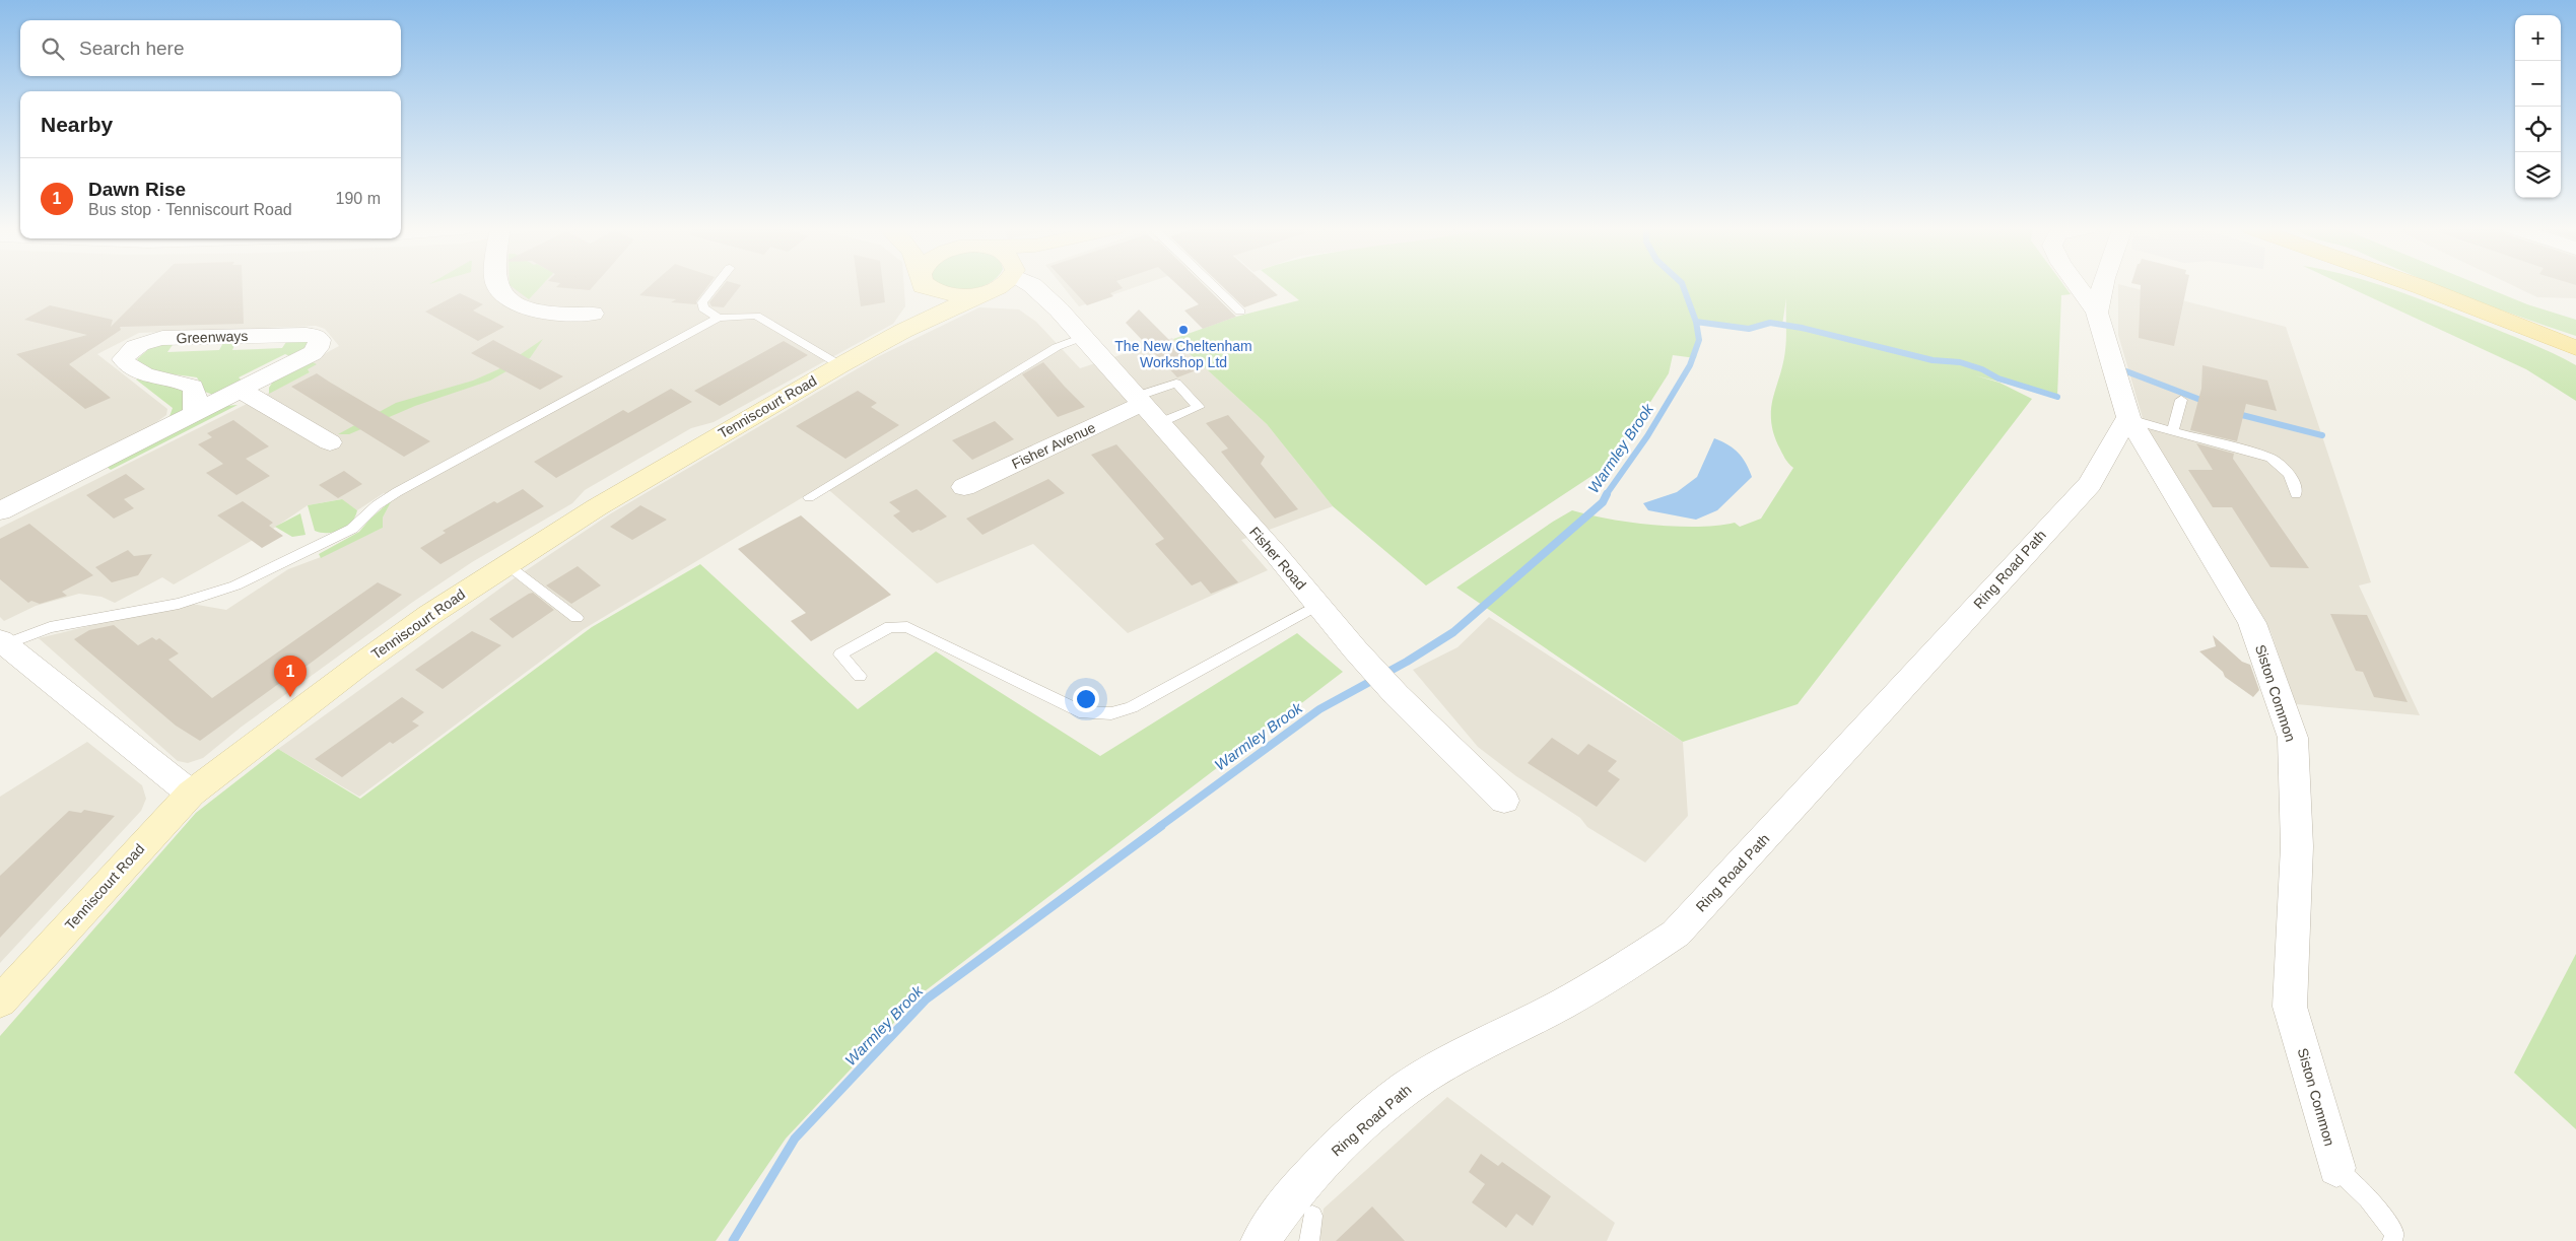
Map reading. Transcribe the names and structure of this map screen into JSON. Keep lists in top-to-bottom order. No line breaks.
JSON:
{"streets":{"street":["Greenways","Tenniscourt Road","Fisher Avenue","Fisher Road","Ring Road Path","Siston Common"]},"crossings":[["Tenniscourt Road","Fisher Road"],["Fisher Avenue","Fisher Road"],["Ring Road Path","Siston Common"]],"water":["Warmley Brook"],"places":["The New Cheltenham Workshop Ltd"],"page":{"map_buttons":["+","−"],"search":"Search here","heading":"Nearby","list":[{"mark":"1","name":"Dawn Rise","note":"Bus stop · Tenniscourt Road","value":"190 m"}],"pins":"1"}}
